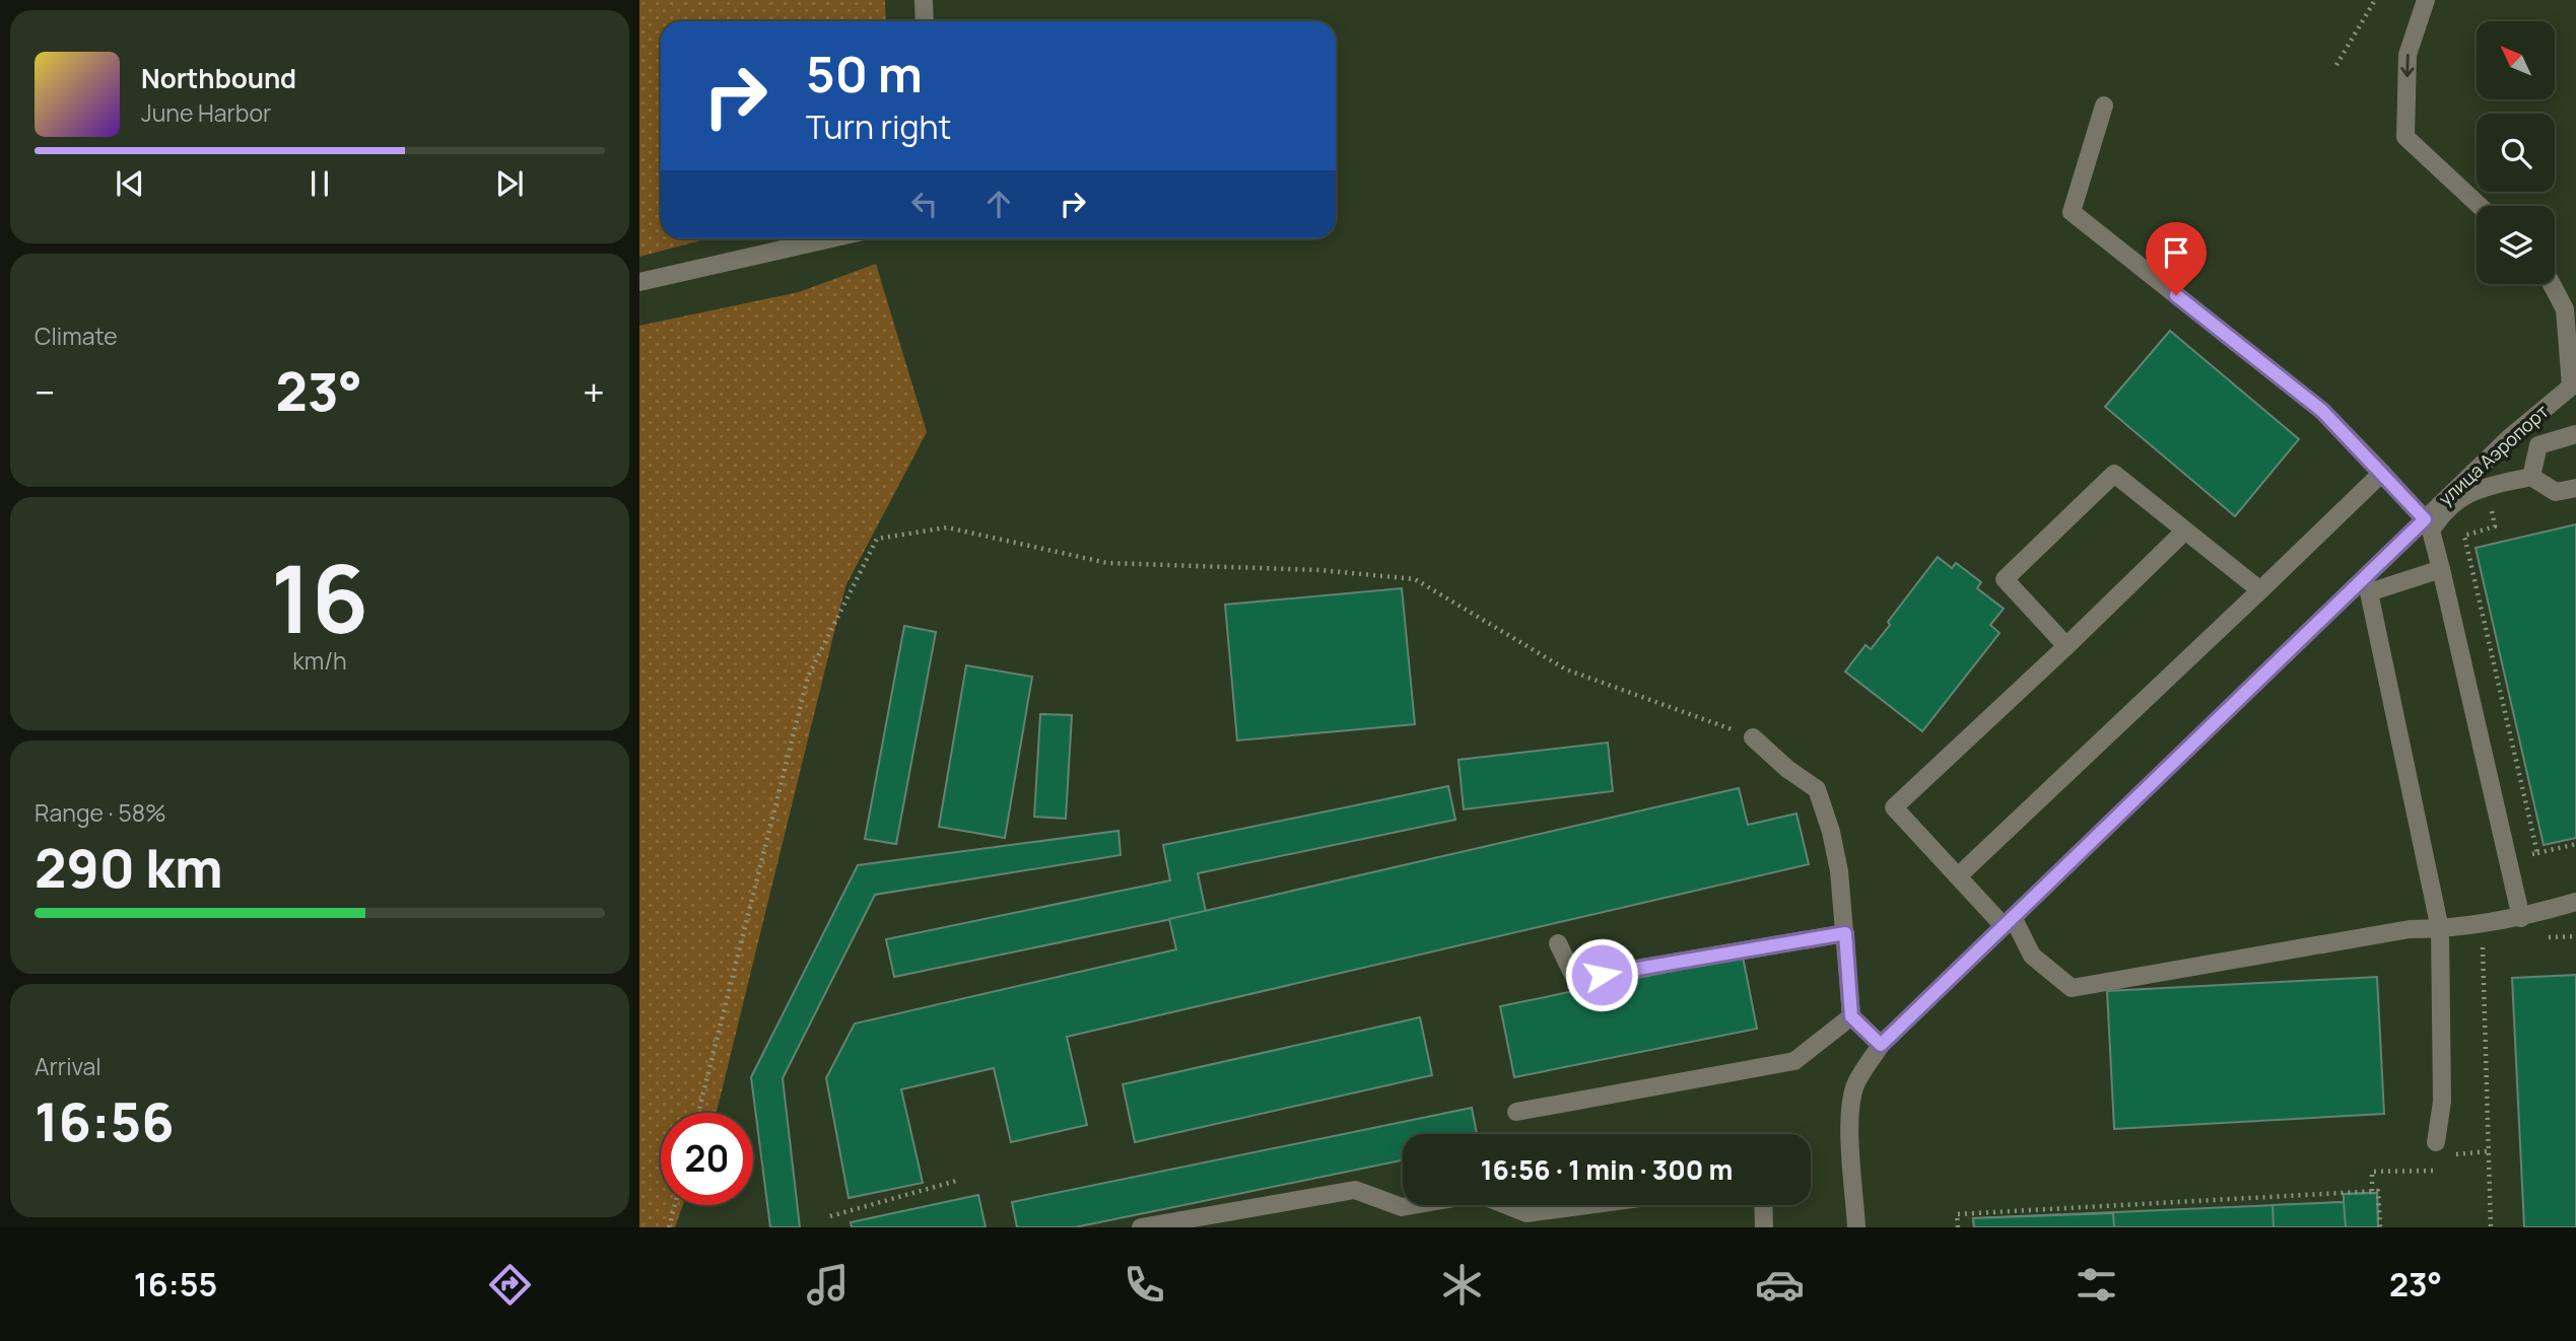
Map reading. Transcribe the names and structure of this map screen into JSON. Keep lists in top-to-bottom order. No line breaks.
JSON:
{"streets":{"street":["улица Аэропорт"]},"north":"top left","page":{"turn":["50 m","Turn right"],"song":["Northbound","June Harbor"],"tile":["Climate",["16","km/h"],["Range · 58%","290 km"],["Arrival","16:56"]],"heat":["−","23°","+"],"limit":"20","trip":"16:56 · 1 min · 300 m","tabs":["16:55","23°"]}}
